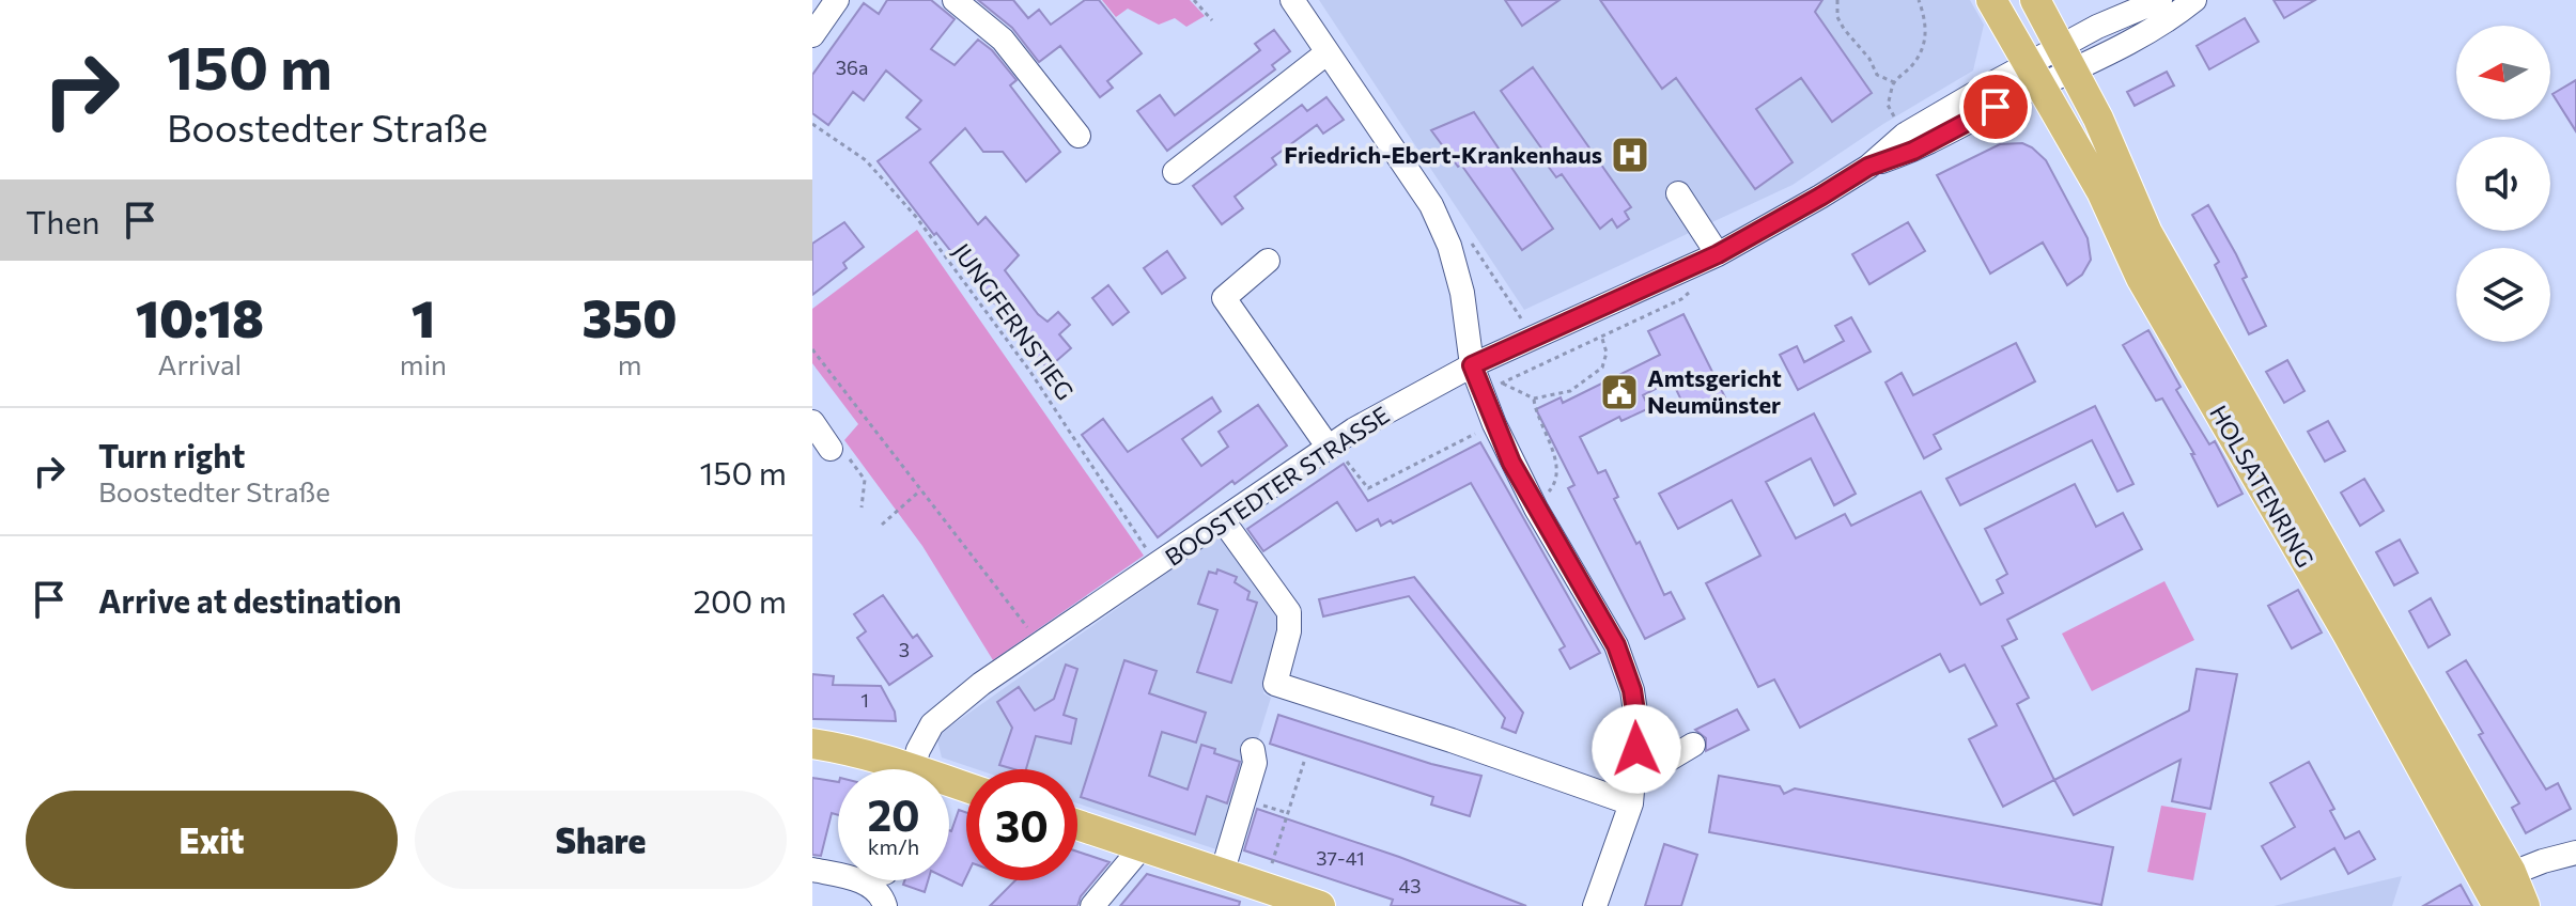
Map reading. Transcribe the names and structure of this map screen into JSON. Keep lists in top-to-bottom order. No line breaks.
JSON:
{"streets":{"main road":["HOLSATENRING"],"street":["BOOSTEDTER STRASSE"],"path":["JUNGFERNSTIEG"]},"crossings":[["JUNGFERNSTIEG","BOOSTEDTER STRASSE"],["BOOSTEDTER STRASSE","HOLSATENRING"]],"places":{"hospital":["Friedrich-Ebert-Krankenhaus"],"public building":["Amtsgericht Neumünster"]},"house_numbers":["36a","3","1","37-41","43"],"north":"left","page":{"turn":["150 m","Boostedter Straße"],"then":"Then","eta":["10:18","Arrival","1","min","350","m"],"list":[{"name":"Turn right","note":"Boostedter Straße","value":"150 m"},{"name":"Arrive at destination","value":"200 m"}],"speed":"20 km/h","limit":"30","buttons":["Exit","Share"]}}
